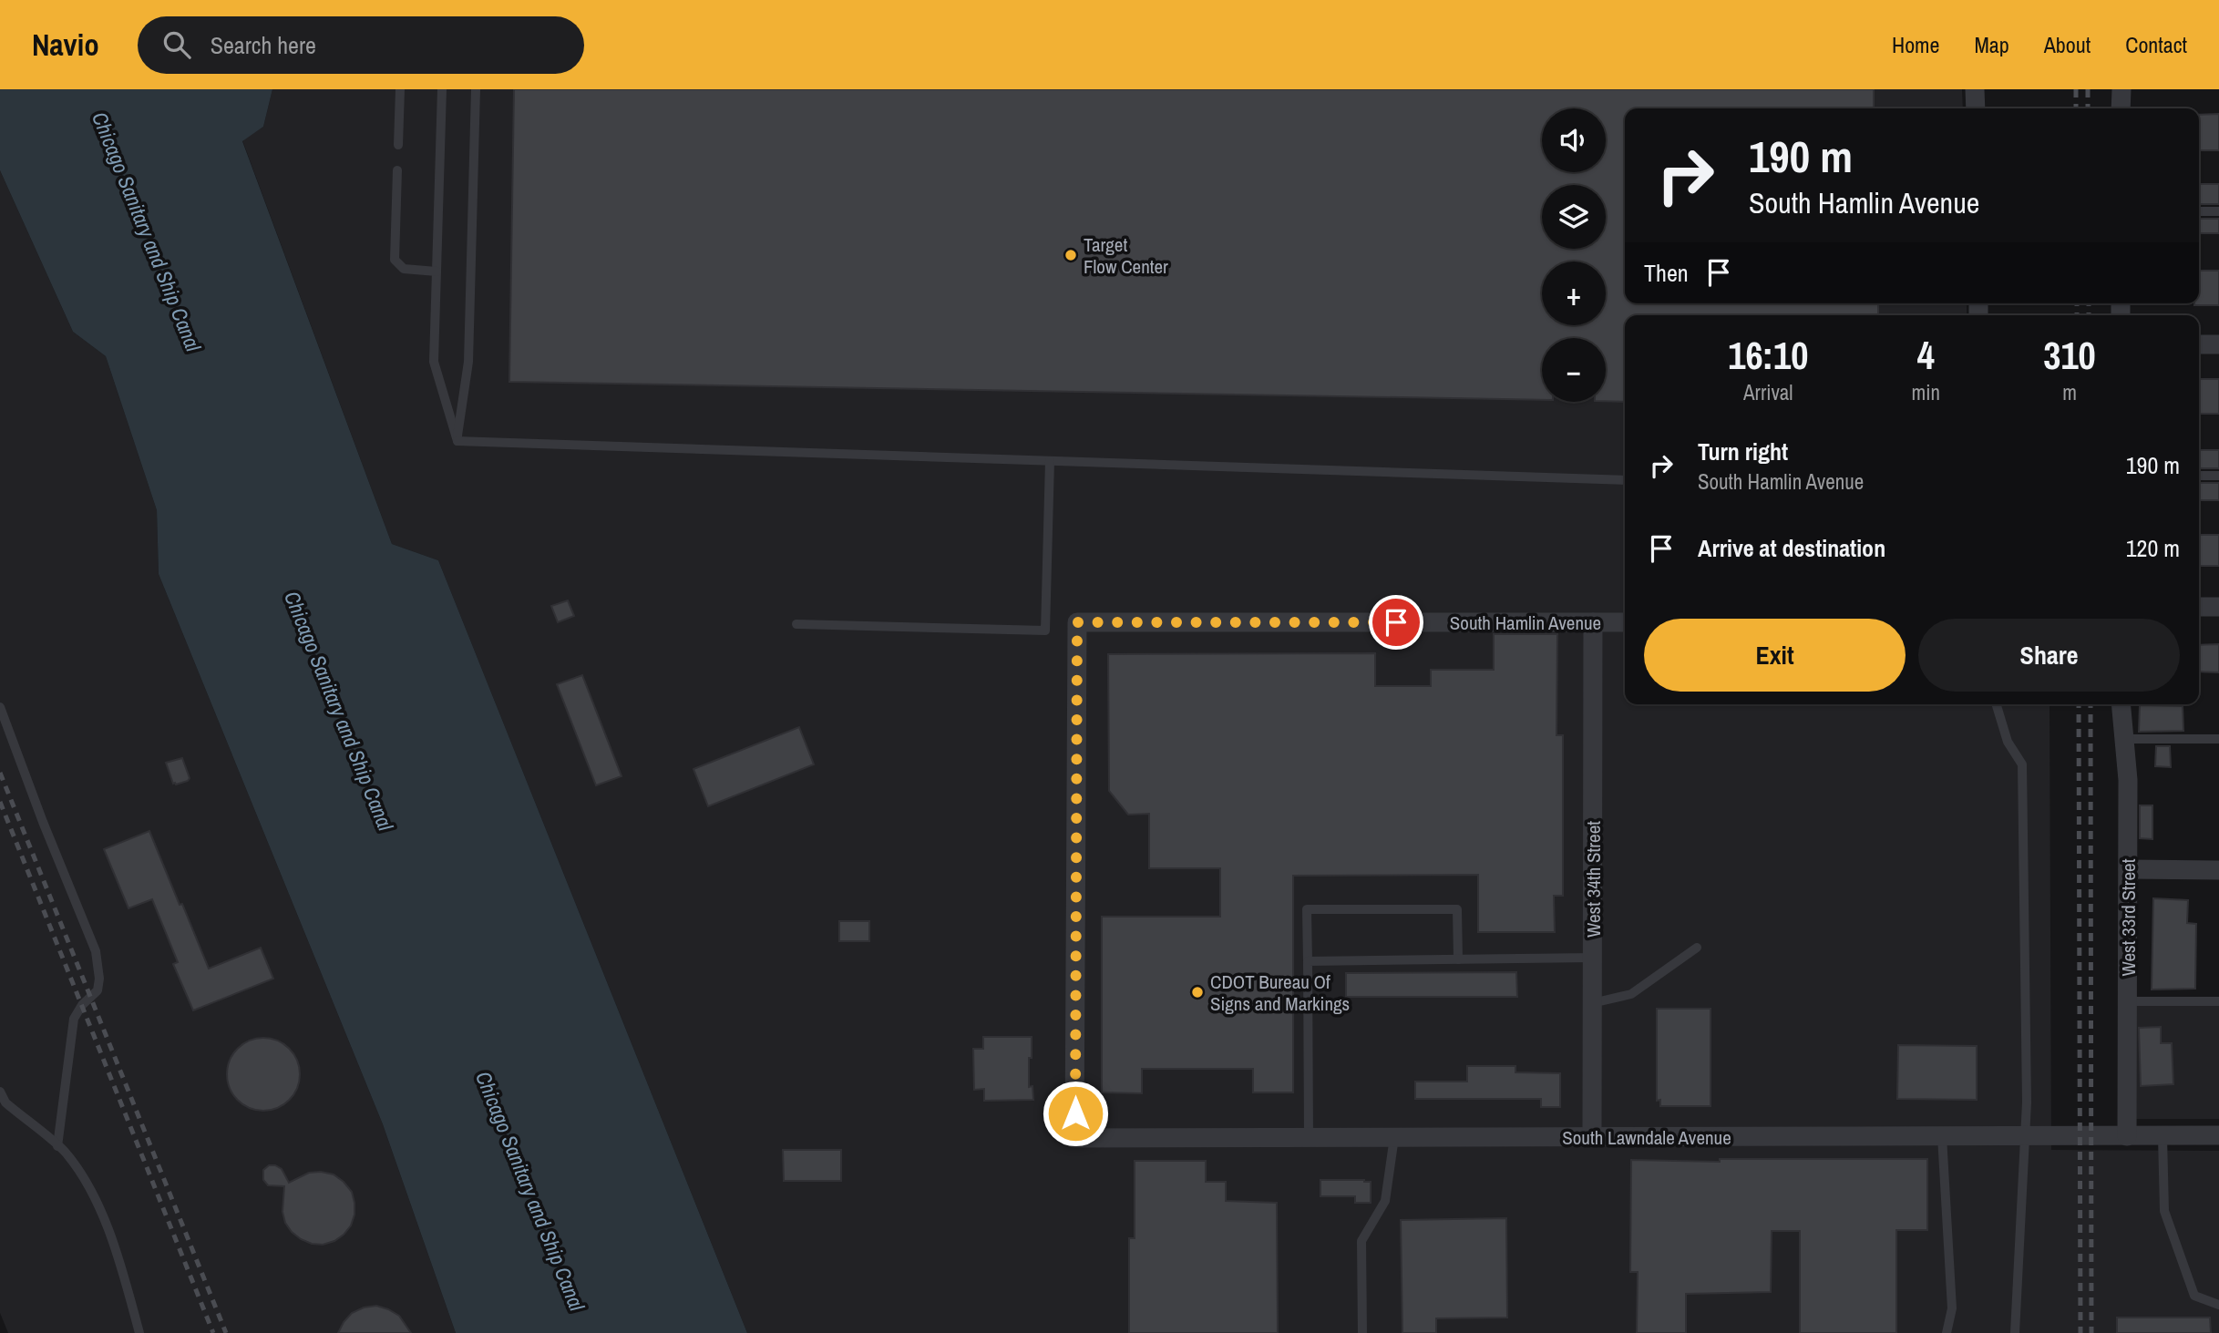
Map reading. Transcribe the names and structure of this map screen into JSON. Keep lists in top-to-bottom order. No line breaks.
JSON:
{"streets":{"street":["South Hamlin Avenue","West 34th Street","West 33rd Street","South Lawndale Avenue"]},"crossings":[["South Hamlin Avenue","West 34th Street"],["South Hamlin Avenue","South Lawndale Avenue"],["West 34th Street","South Lawndale Avenue"],["West 33rd Street","South Lawndale Avenue"]],"water":["Chicago Sanitary and Ship Canal"],"places":["Target Flow Center","CDOT Bureau Of Signs and Markings"],"page":{"header":"Navio","search":"Search here","nav":["Home","Map","About","Contact"],"map_buttons":["+","−"],"turn":["190 m","South Hamlin Avenue"],"then":"Then","eta":["16:10","Arrival","4","min","310","m"],"list":[{"name":"Turn right","note":"South Hamlin Avenue","value":"190 m"},{"name":"Arrive at destination","value":"120 m"}],"buttons":["Exit","Share"]}}
